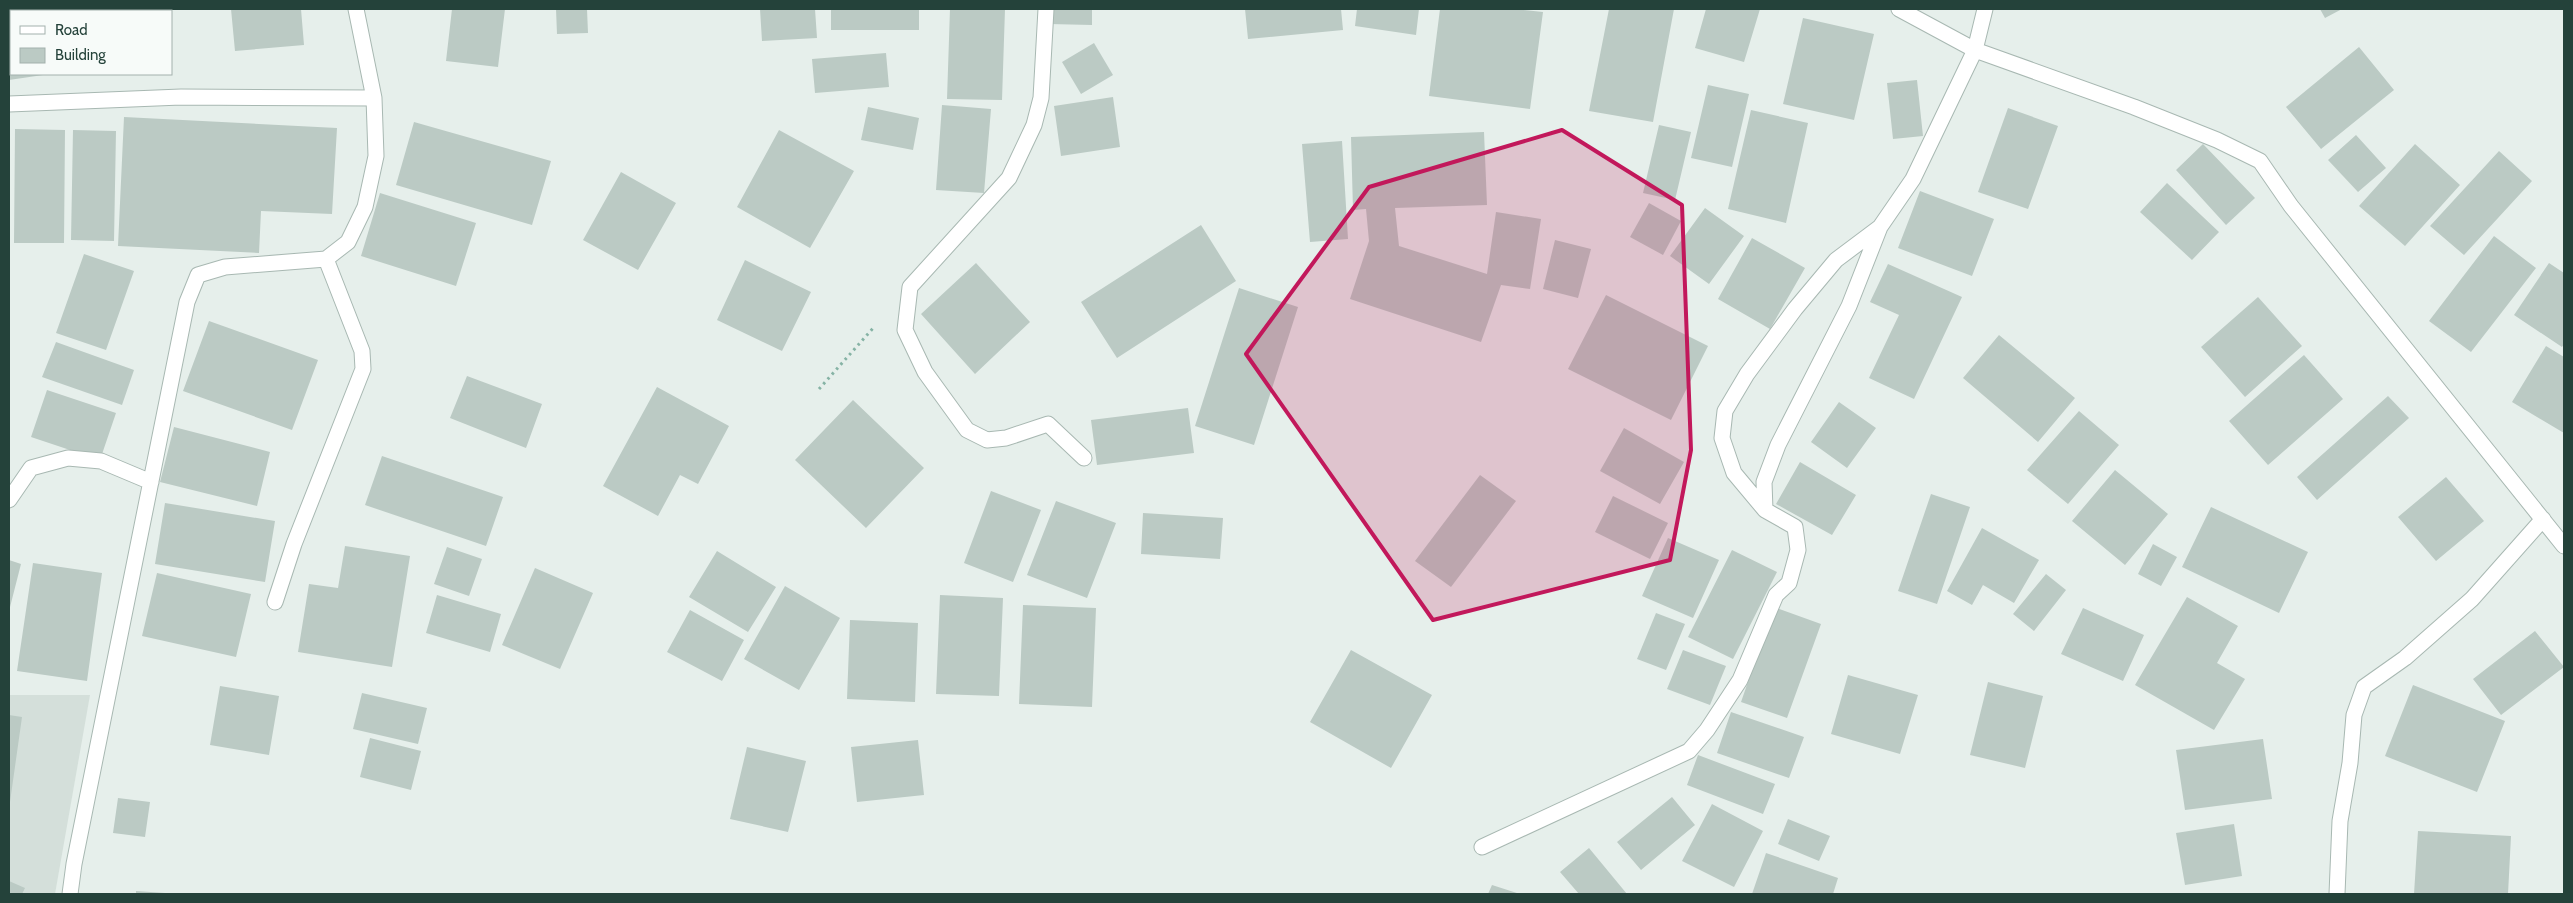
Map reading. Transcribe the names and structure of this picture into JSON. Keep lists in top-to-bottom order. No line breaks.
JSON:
{"legend":["Road","Building"]}
